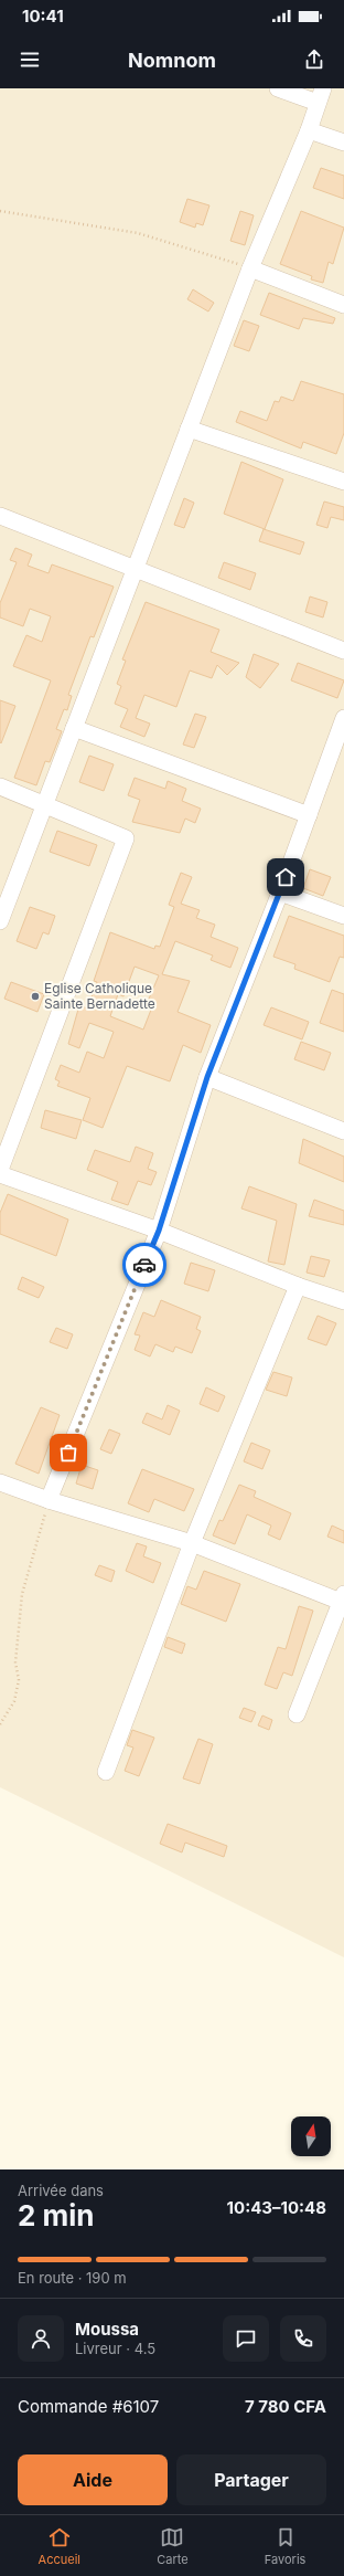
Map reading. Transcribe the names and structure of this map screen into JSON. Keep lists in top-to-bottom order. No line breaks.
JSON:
{"places":["Eglise Catholique Sainte Bernadette"],"north":"top","page":{"status":"10:41","header":"Nomnom","heading":["2 min","Arrivée dans","10:43–10:48"],"panel":["Moussa","Livreur · 4.5","Commande #6107","7 780 CFA"],"bar":"En route · 190 m","buttons":["Aide","Partager"],"tabs":["Accueil","Carte","Favoris"]}}
